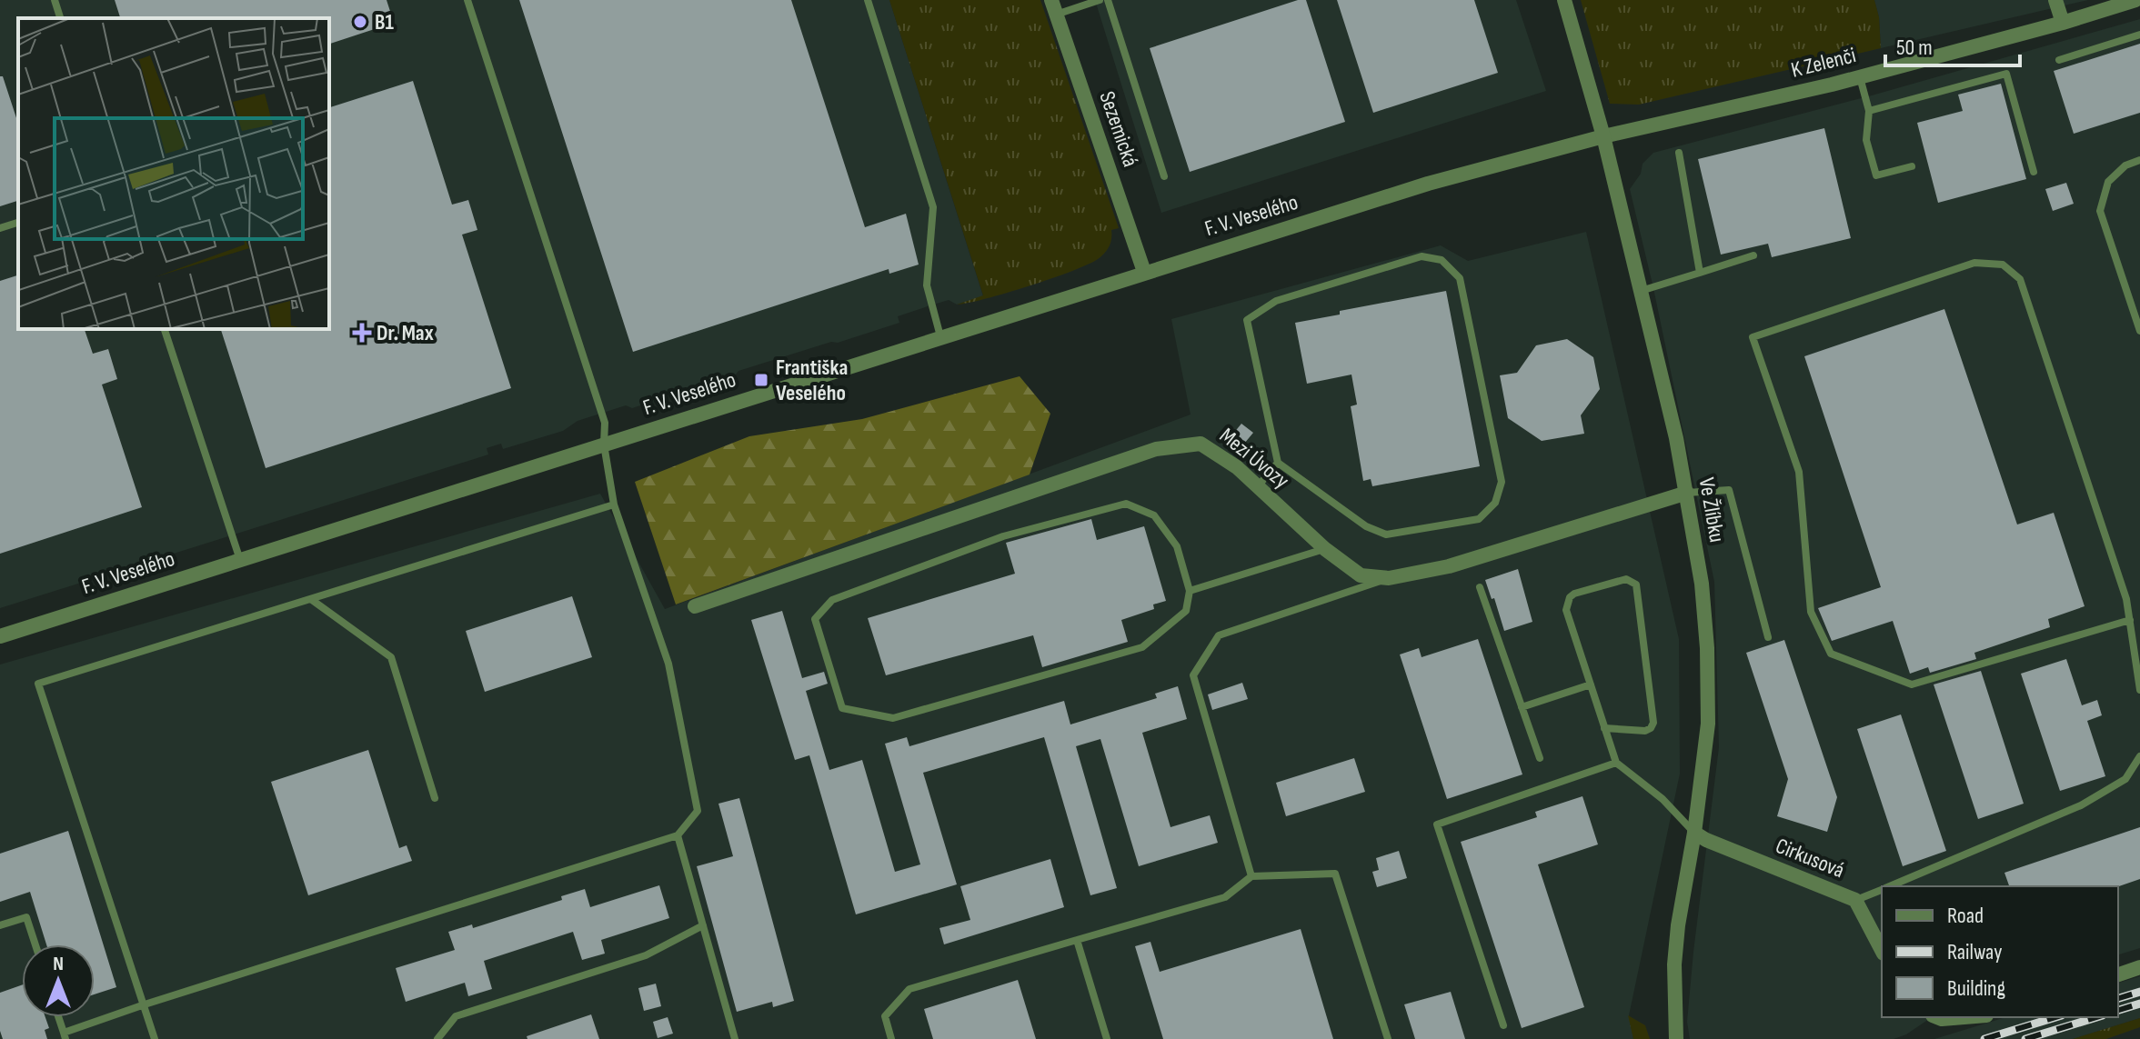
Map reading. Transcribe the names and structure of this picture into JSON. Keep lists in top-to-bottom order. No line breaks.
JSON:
{"streets":{"street":["K Zelenči","Sezemická","F. V. Veselého","Mezi Úvozy","Ve Žlíbku","Cirkusová"]},"crossings":[["K Zelenči","F. V. Veselého"],["K Zelenči","Ve Žlíbku"],["Sezemická","F. V. Veselého"],["F. V. Veselého","Ve Žlíbku"],["Mezi Úvozy","Ve Žlíbku"],["Ve Žlíbku","Cirkusová"]],"places":{"other":["B1"],"health":["Dr. Max"],"transit":["Františka Veselého"]},"legend":["Road","Railway","Building"],"scale_bar":"50 m","north":"top"}
